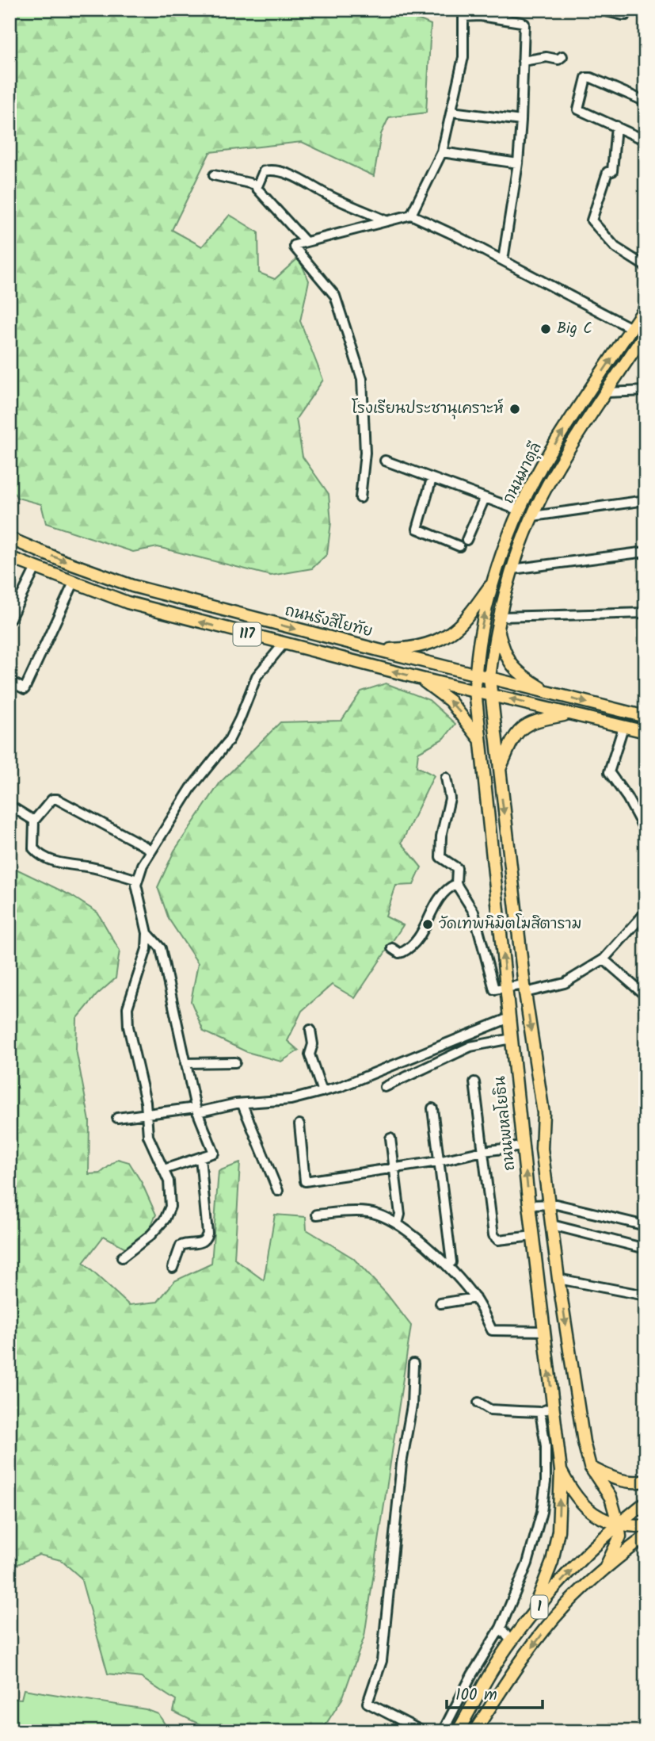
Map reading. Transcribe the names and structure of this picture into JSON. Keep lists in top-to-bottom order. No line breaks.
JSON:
{"streets":{"main road":["ถนนมาตุลี","ถนนรังสิโยทัย","117","ถนนพหลโยธิน","1"]},"crossings":[["ถนนมาตุลี","ถนนรังสิโยทัย"],["ถนนมาตุลี","117"],["ถนนมาตุลี","ถนนพหลโยธิน"],["117","ถนนพหลโยธิน"],["ถนนพหลโยธิน","1"]],"places":["Big C","โรงเรียนประชานุเคราะห์","วัดเทพนิมิตโฆสิตาราม"],"scale_bar":"100 m"}
